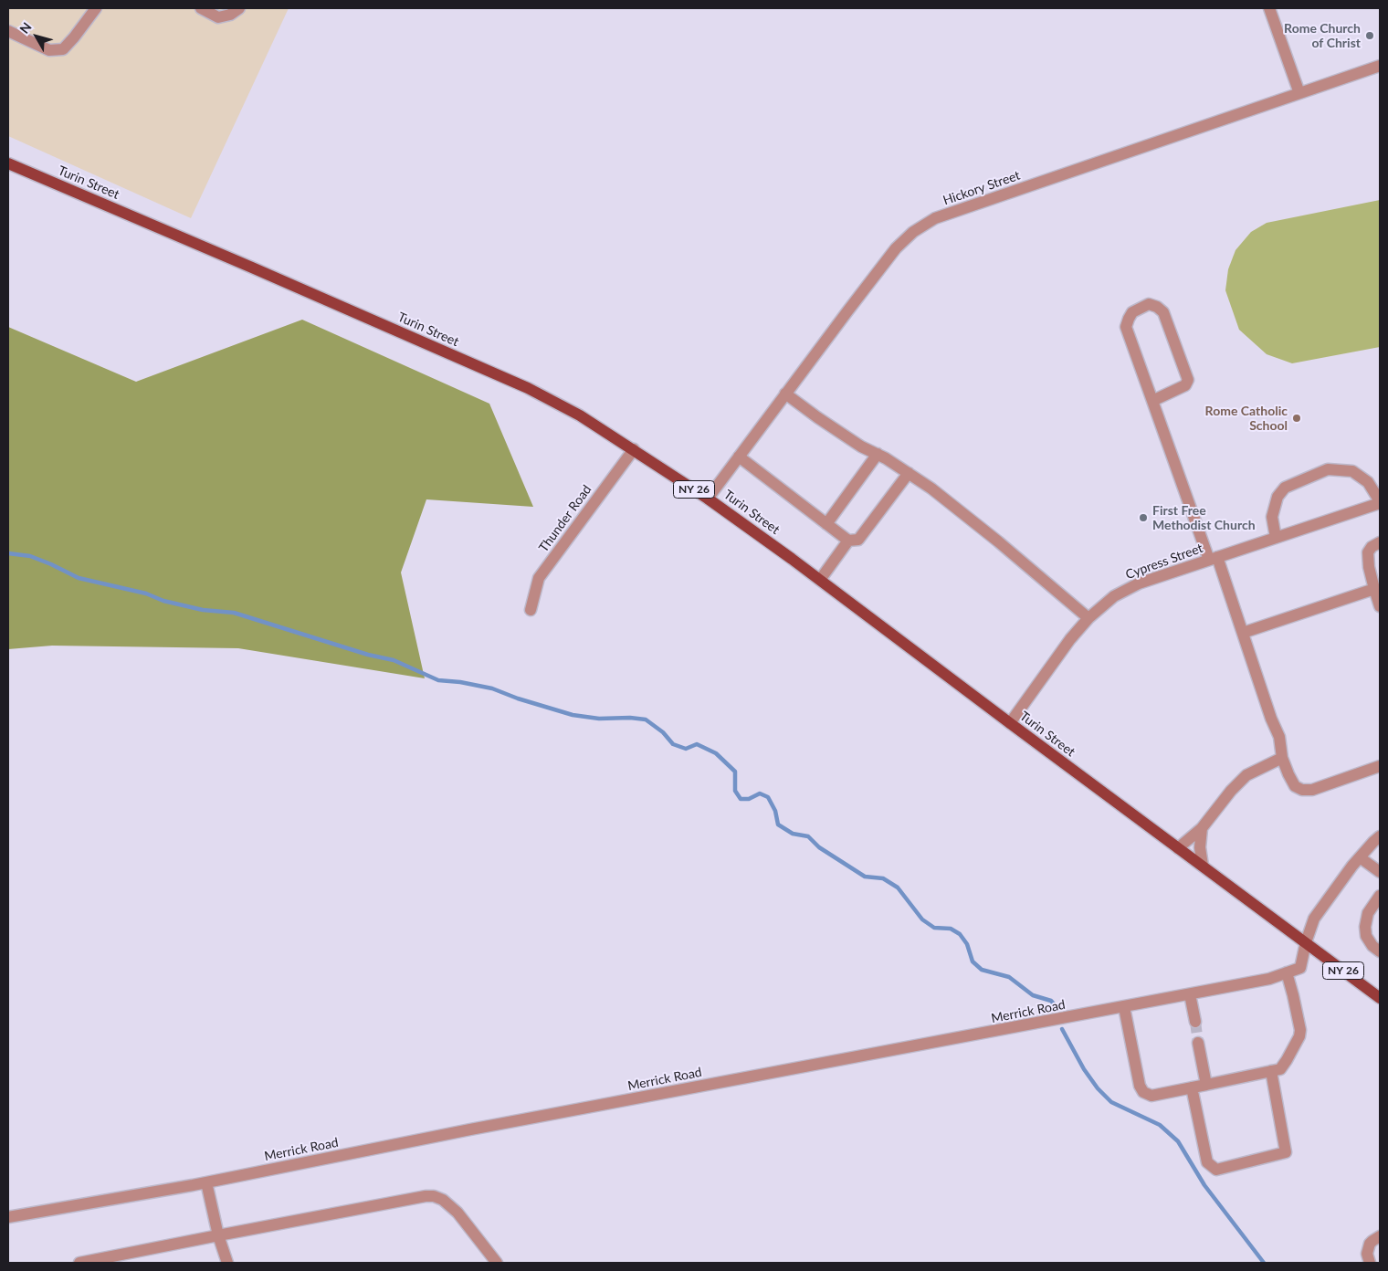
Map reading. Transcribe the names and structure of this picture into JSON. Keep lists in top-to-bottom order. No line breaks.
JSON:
{"streets":{"main road":["Turin Street","NY 26"],"street":["Hickory Street","Thunder Road","Cypress Street","Merrick Road"]},"crossings":[["Turin Street","Hickory Street"],["Turin Street","Thunder Road"],["Turin Street","Cypress Street"],["Turin Street","Merrick Road"]],"places":["Rome Church of Christ","Rome Catholic School","First Free Methodist Church"],"north":"top left"}
